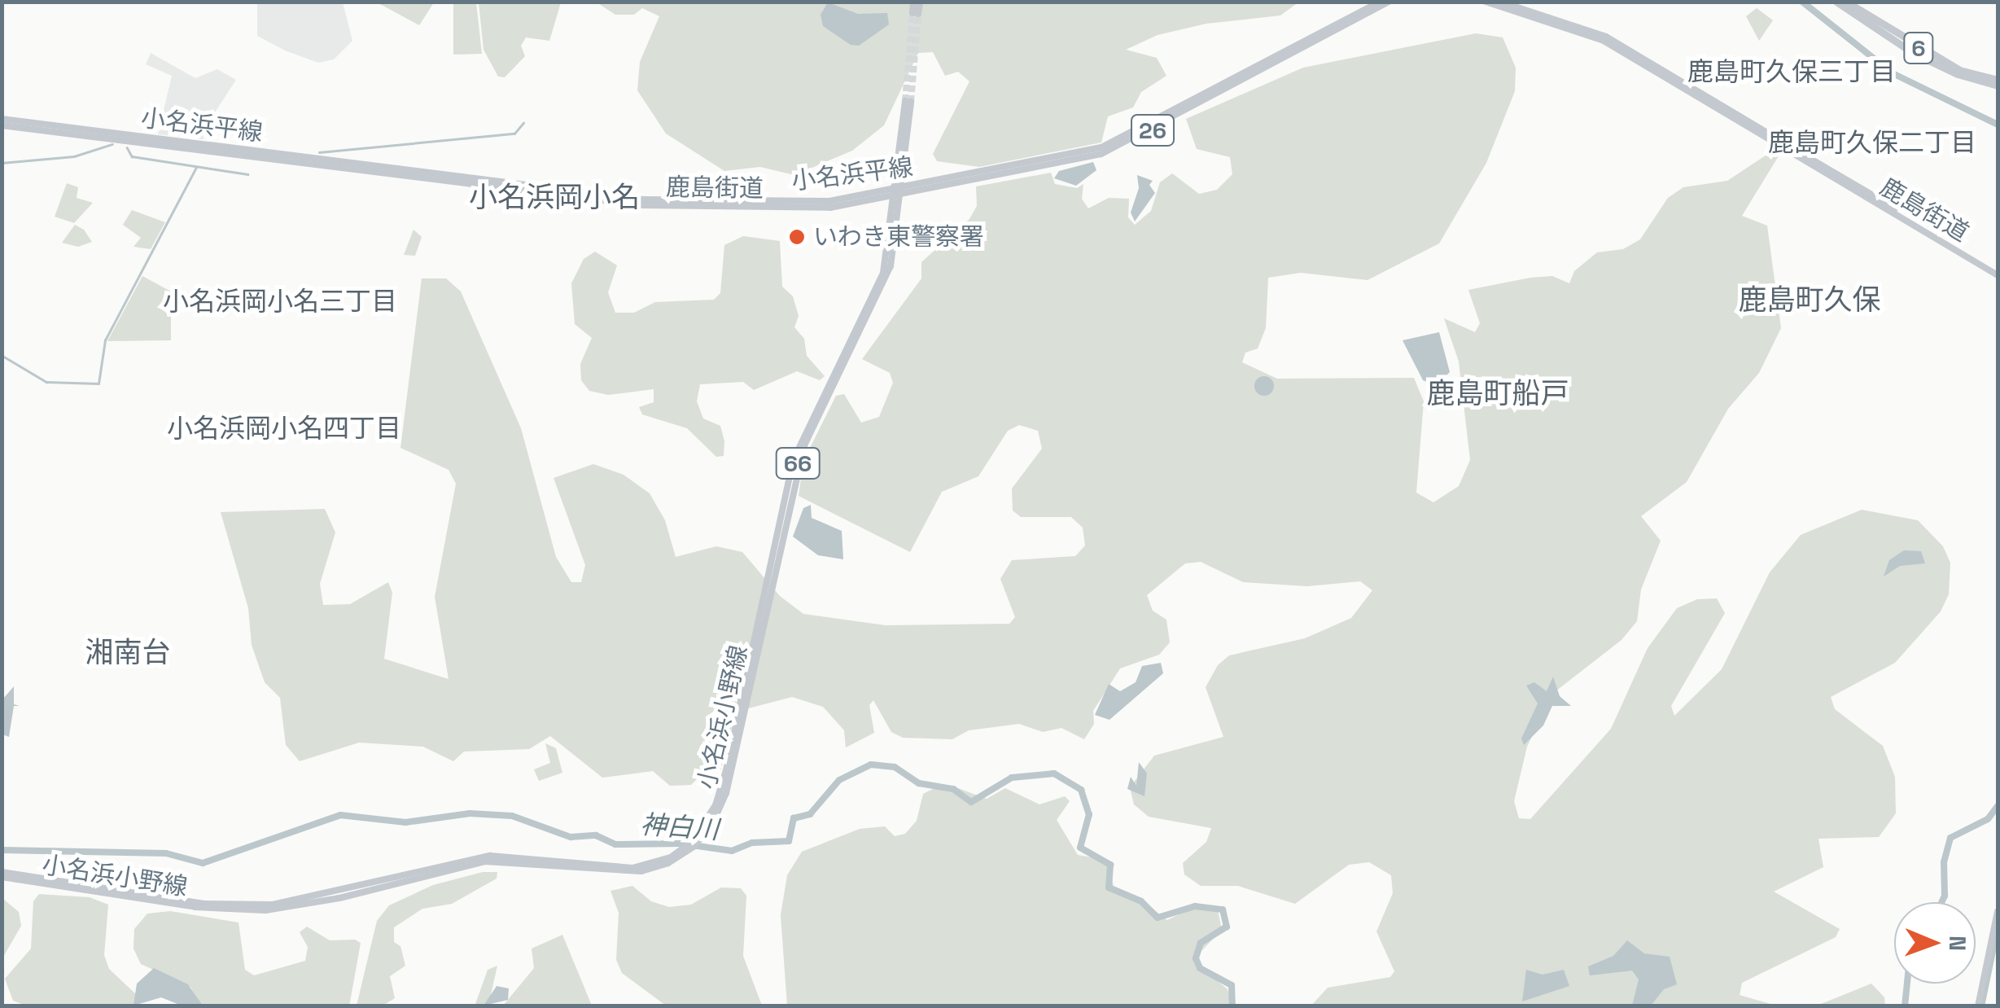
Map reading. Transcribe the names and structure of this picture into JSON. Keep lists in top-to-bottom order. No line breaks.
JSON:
{"streets":{"highway":["6"],"main road":["小名浜平線","26","鹿島街道","66","小名浜小野線"]},"crossings":[["小名浜平線","鹿島街道"],["小名浜平線","小名浜小野線"],["鹿島街道","小名浜小野線"]],"districts":["鹿島町久保三丁目","鹿島町久保二丁目","小名浜岡小名","鹿島町久保","小名浜岡小名三丁目","鹿島町船戸","小名浜岡小名四丁目","湘南台"],"water":["神白川"],"places":["いわき東警察署"],"north":"right"}
